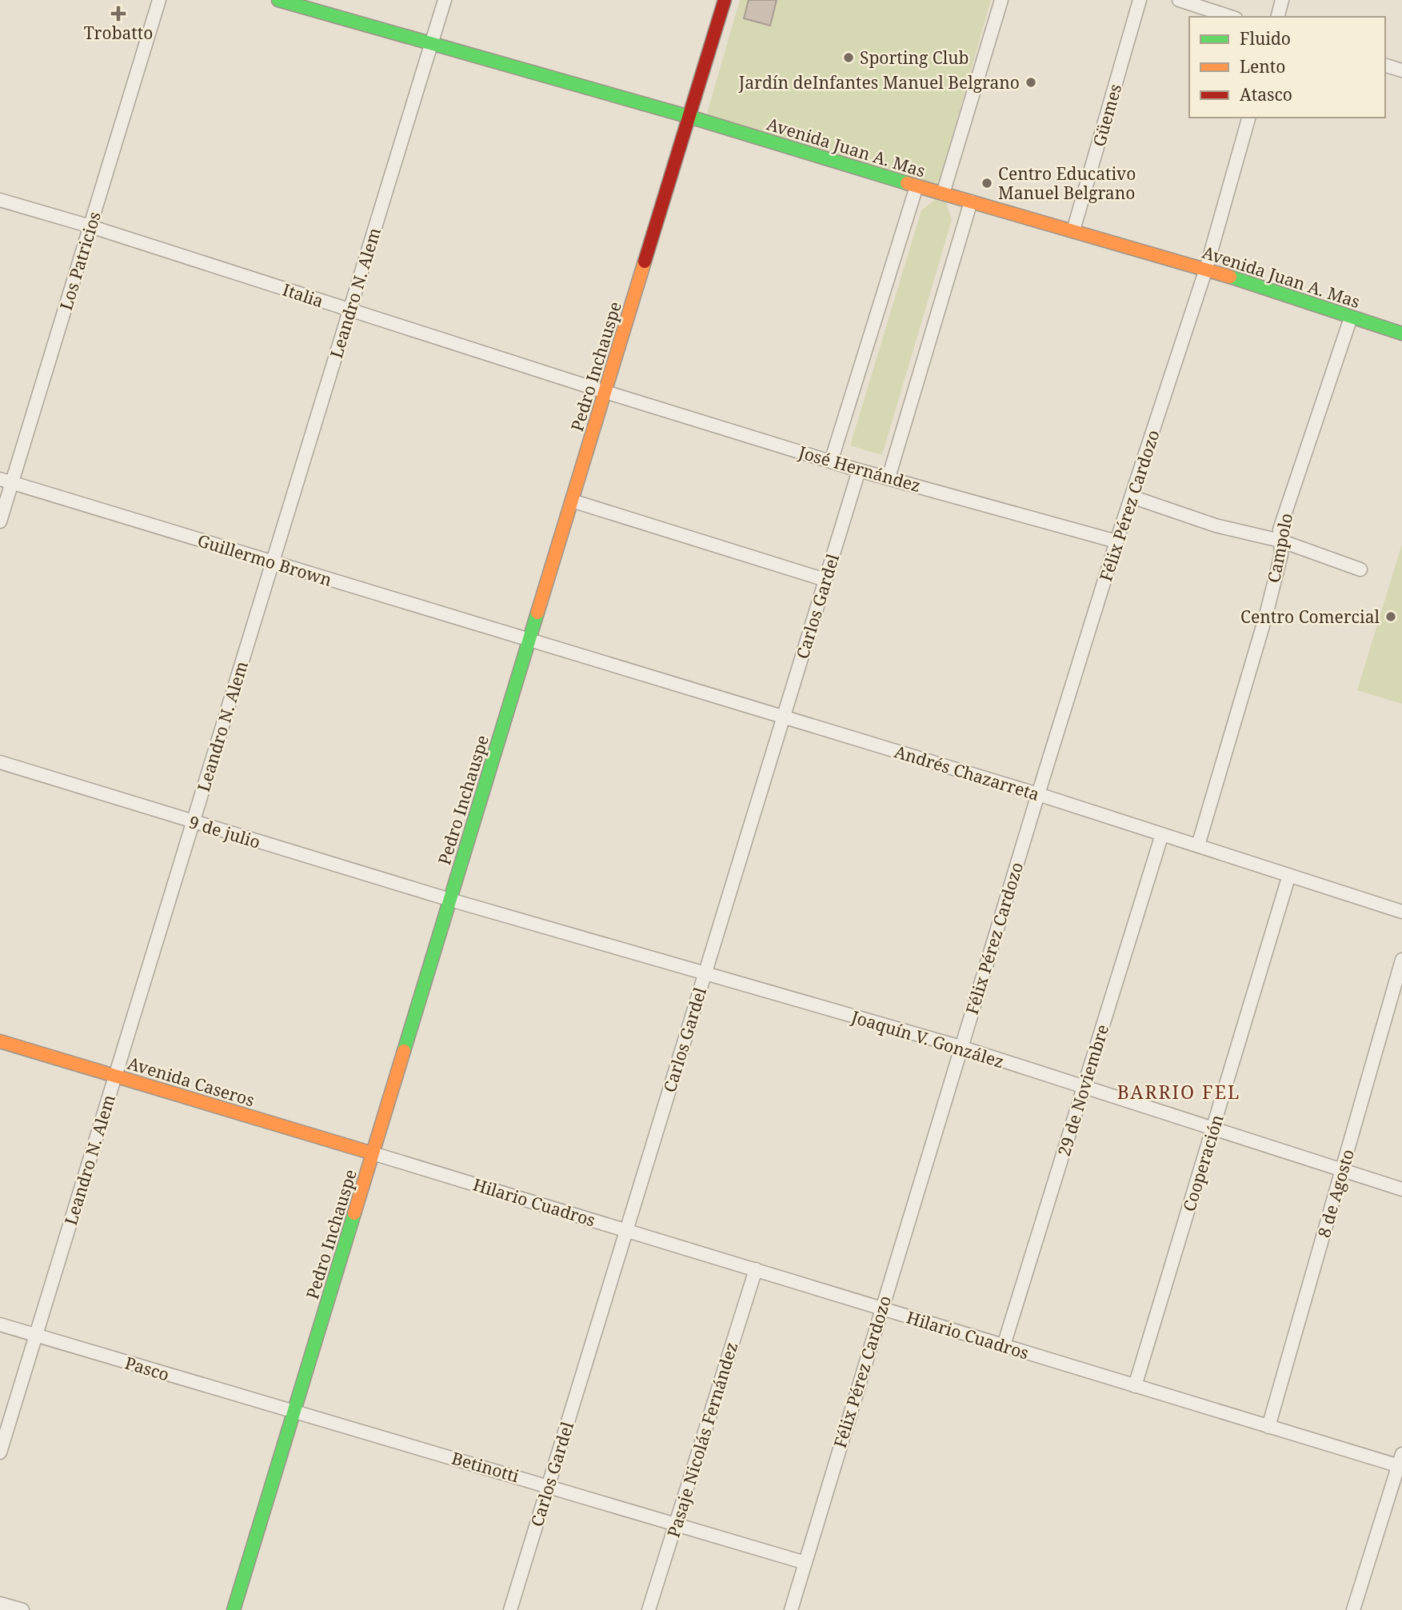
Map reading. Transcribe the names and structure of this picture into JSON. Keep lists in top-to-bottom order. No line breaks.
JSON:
{"streets":{"street":["Güemes","Avenida Juan A. Mas","Los Patricios","Leandro N. Alem","Italia","Pedro Inchauspe","José Hernández","Félix Pérez Cardozo","Campolo","Guillermo Brown","Carlos Gardel","Andrés Chazarreta","9 de julio","Joaquín V. González","Avenida Caseros","29 de Noviembre","Cooperación","8 de Agosto","Hilario Cuadros","Pasco","Pasaje Nicolás Fernández","Betinotti"]},"crossings":[["Güemes","Avenida Juan A. Mas"],["Avenida Juan A. Mas","Leandro N. Alem"],["Avenida Juan A. Mas","Pedro Inchauspe"],["Avenida Juan A. Mas","Félix Pérez Cardozo"],["Avenida Juan A. Mas","Campolo"],["Los Patricios","Italia"],["Los Patricios","Guillermo Brown"],["Leandro N. Alem","Italia"],["Leandro N. Alem","Guillermo Brown"],["Leandro N. Alem","9 de julio"],["Leandro N. Alem","Avenida Caseros"],["Leandro N. Alem","Pasco"],["Italia","Pedro Inchauspe"],["Italia","José Hernández"],["Pedro Inchauspe","José Hernández"],["Pedro Inchauspe","Guillermo Brown"],["Pedro Inchauspe","Andrés Chazarreta"],["Pedro Inchauspe","9 de julio"],["Pedro Inchauspe","Joaquín V. González"],["Pedro Inchauspe","Avenida Caseros"],["Pedro Inchauspe","Hilario Cuadros"],["Pedro Inchauspe","Pasco"],["Pedro Inchauspe","Betinotti"],["José Hernández","Félix Pérez Cardozo"],["José Hernández","Carlos Gardel"],["Félix Pérez Cardozo","Andrés Chazarreta"],["Félix Pérez Cardozo","Joaquín V. González"],["Félix Pérez Cardozo","Hilario Cuadros"],["Félix Pérez Cardozo","Betinotti"],["Campolo","Andrés Chazarreta"],["Guillermo Brown","Andrés Chazarreta"],["Carlos Gardel","Andrés Chazarreta"],["Carlos Gardel","Joaquín V. González"],["Carlos Gardel","Hilario Cuadros"],["Carlos Gardel","Betinotti"],["Andrés Chazarreta","29 de Noviembre"],["Andrés Chazarreta","Cooperación"],["9 de julio","Joaquín V. González"],["Joaquín V. González","29 de Noviembre"],["Joaquín V. González","Cooperación"],["Joaquín V. González","8 de Agosto"],["Avenida Caseros","Hilario Cuadros"],["29 de Noviembre","Hilario Cuadros"],["Cooperación","Hilario Cuadros"],["8 de Agosto","Hilario Cuadros"],["Hilario Cuadros","Pasaje Nicolás Fernández"],["Pasco","Betinotti"],["Pasaje Nicolás Fernández","Betinotti"]],"districts":["BARRIO FEL"],"places":{"health":["Trobatto"],"other":["Sporting Club","Jardín deInfantes Manuel Belgrano","Centro Educativo Manuel Belgrano","Centro Comercial"]},"legend":["Fluido","Lento","Atasco"]}
